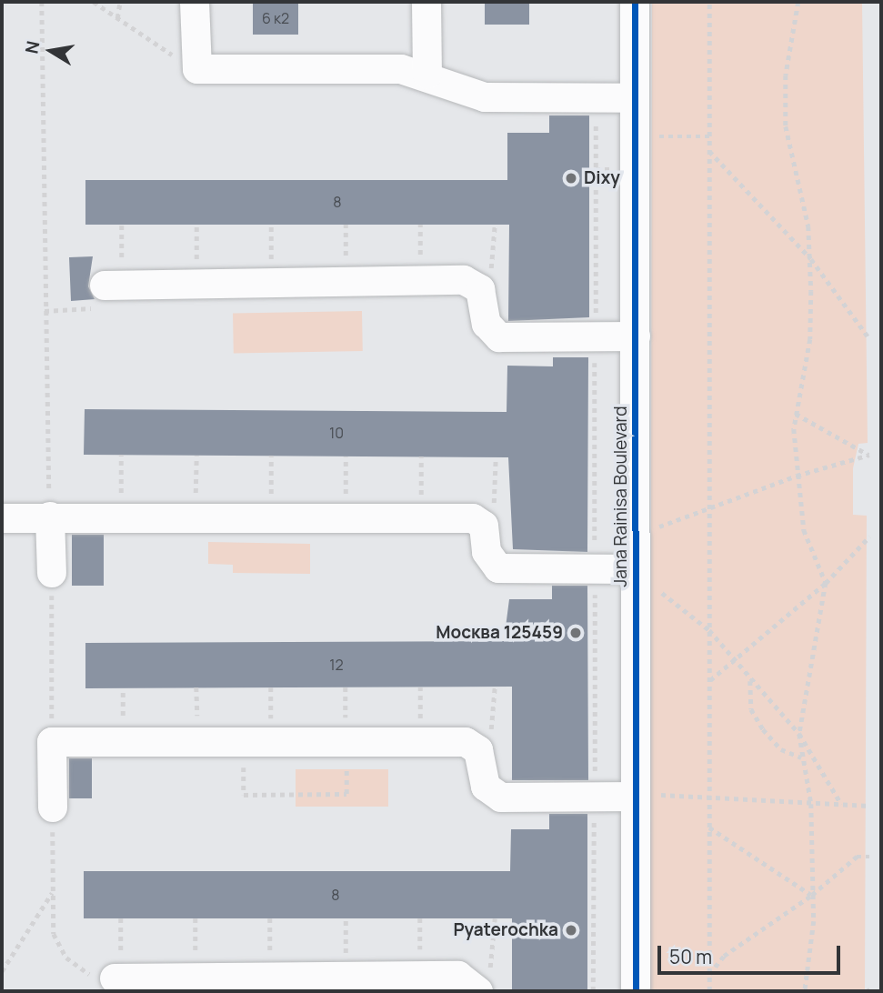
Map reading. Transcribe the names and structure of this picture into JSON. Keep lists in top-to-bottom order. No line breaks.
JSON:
{"streets":{"street":["Jana Rainisa Boulevard"]},"places":["Dixy","Москва 125459","Pyaterochka"],"house_numbers":["6 к2","8","10","12","8"],"scale_bar":"50 m","north":"left"}
